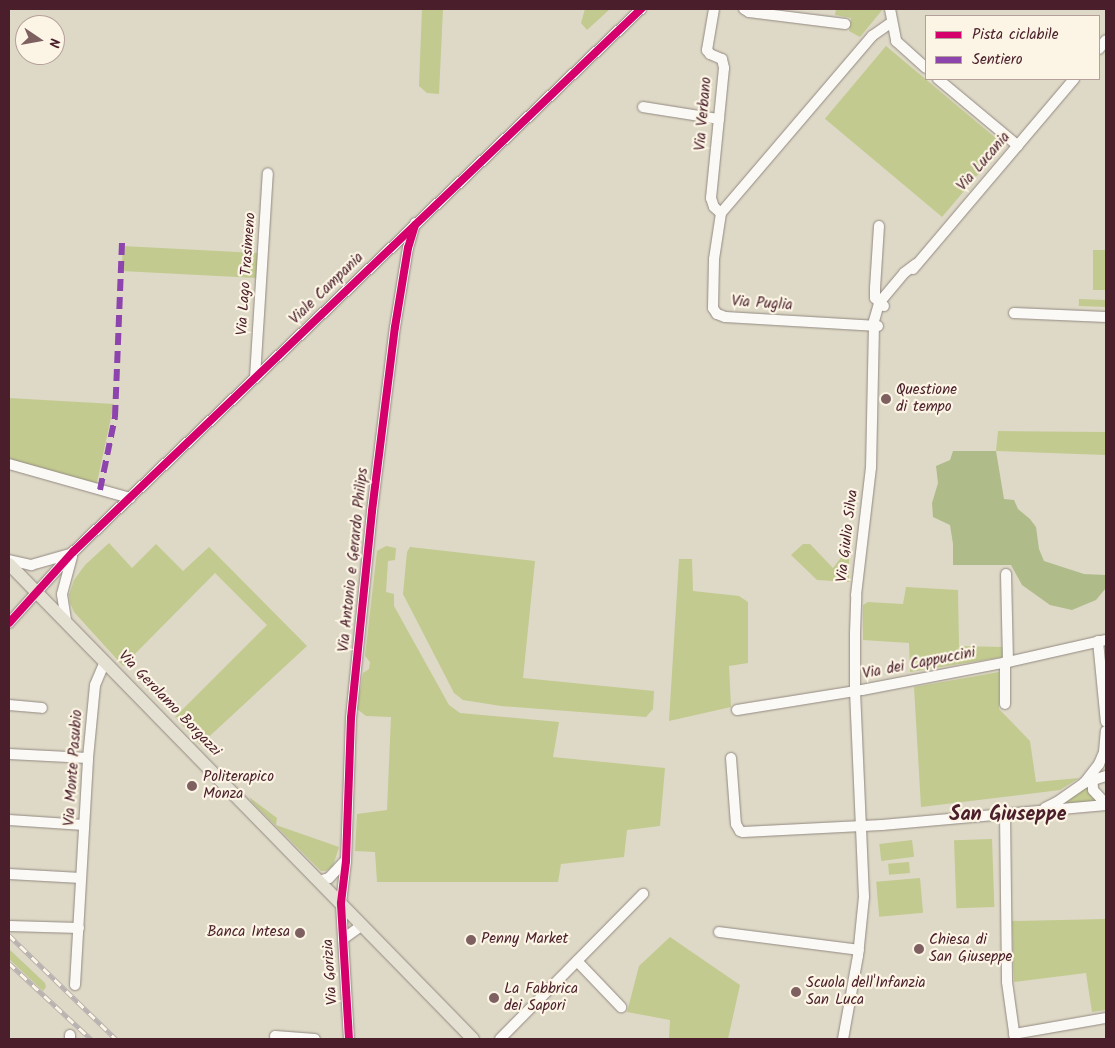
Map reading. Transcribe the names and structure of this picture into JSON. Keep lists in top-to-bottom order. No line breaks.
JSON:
{"streets":{"main road":["Via Gerolamo Borgazzi"],"street":["Via Verbano","Via Lucania","Via Lago Trasimeno","Viale Campania","Via Puglia","Via Giulio Silva","Via Antonio e Gerardo Philips","Via dei Cappuccini","Via Monte Pasubio","Via Gorizia"]},"crossings":[["Via Verbano","Via Puglia"],["Via Lucania","Via Giulio Silva"],["Via Lago Trasimeno","Viale Campania"],["Viale Campania","Via Antonio e Gerardo Philips"],["Viale Campania","Via Gerolamo Borgazzi"],["Via Puglia","Via Giulio Silva"],["Via Giulio Silva","Via dei Cappuccini"],["Via Antonio e Gerardo Philips","Via Gerolamo Borgazzi"],["Via Antonio e Gerardo Philips","Via Gorizia"],["Via Gerolamo Borgazzi","Via Monte Pasubio"],["Via Gerolamo Borgazzi","Via Gorizia"]],"districts":["San Giuseppe"],"places":["Questione di tempo","Politerapico Monza","Banca Intesa","Penny Market","Chiesa di San Giuseppe","Scuola dell'Infanzia San Luca","La Fabbrica dei Sapori"],"legend":["Pista ciclabile","Sentiero"],"north":"right"}
